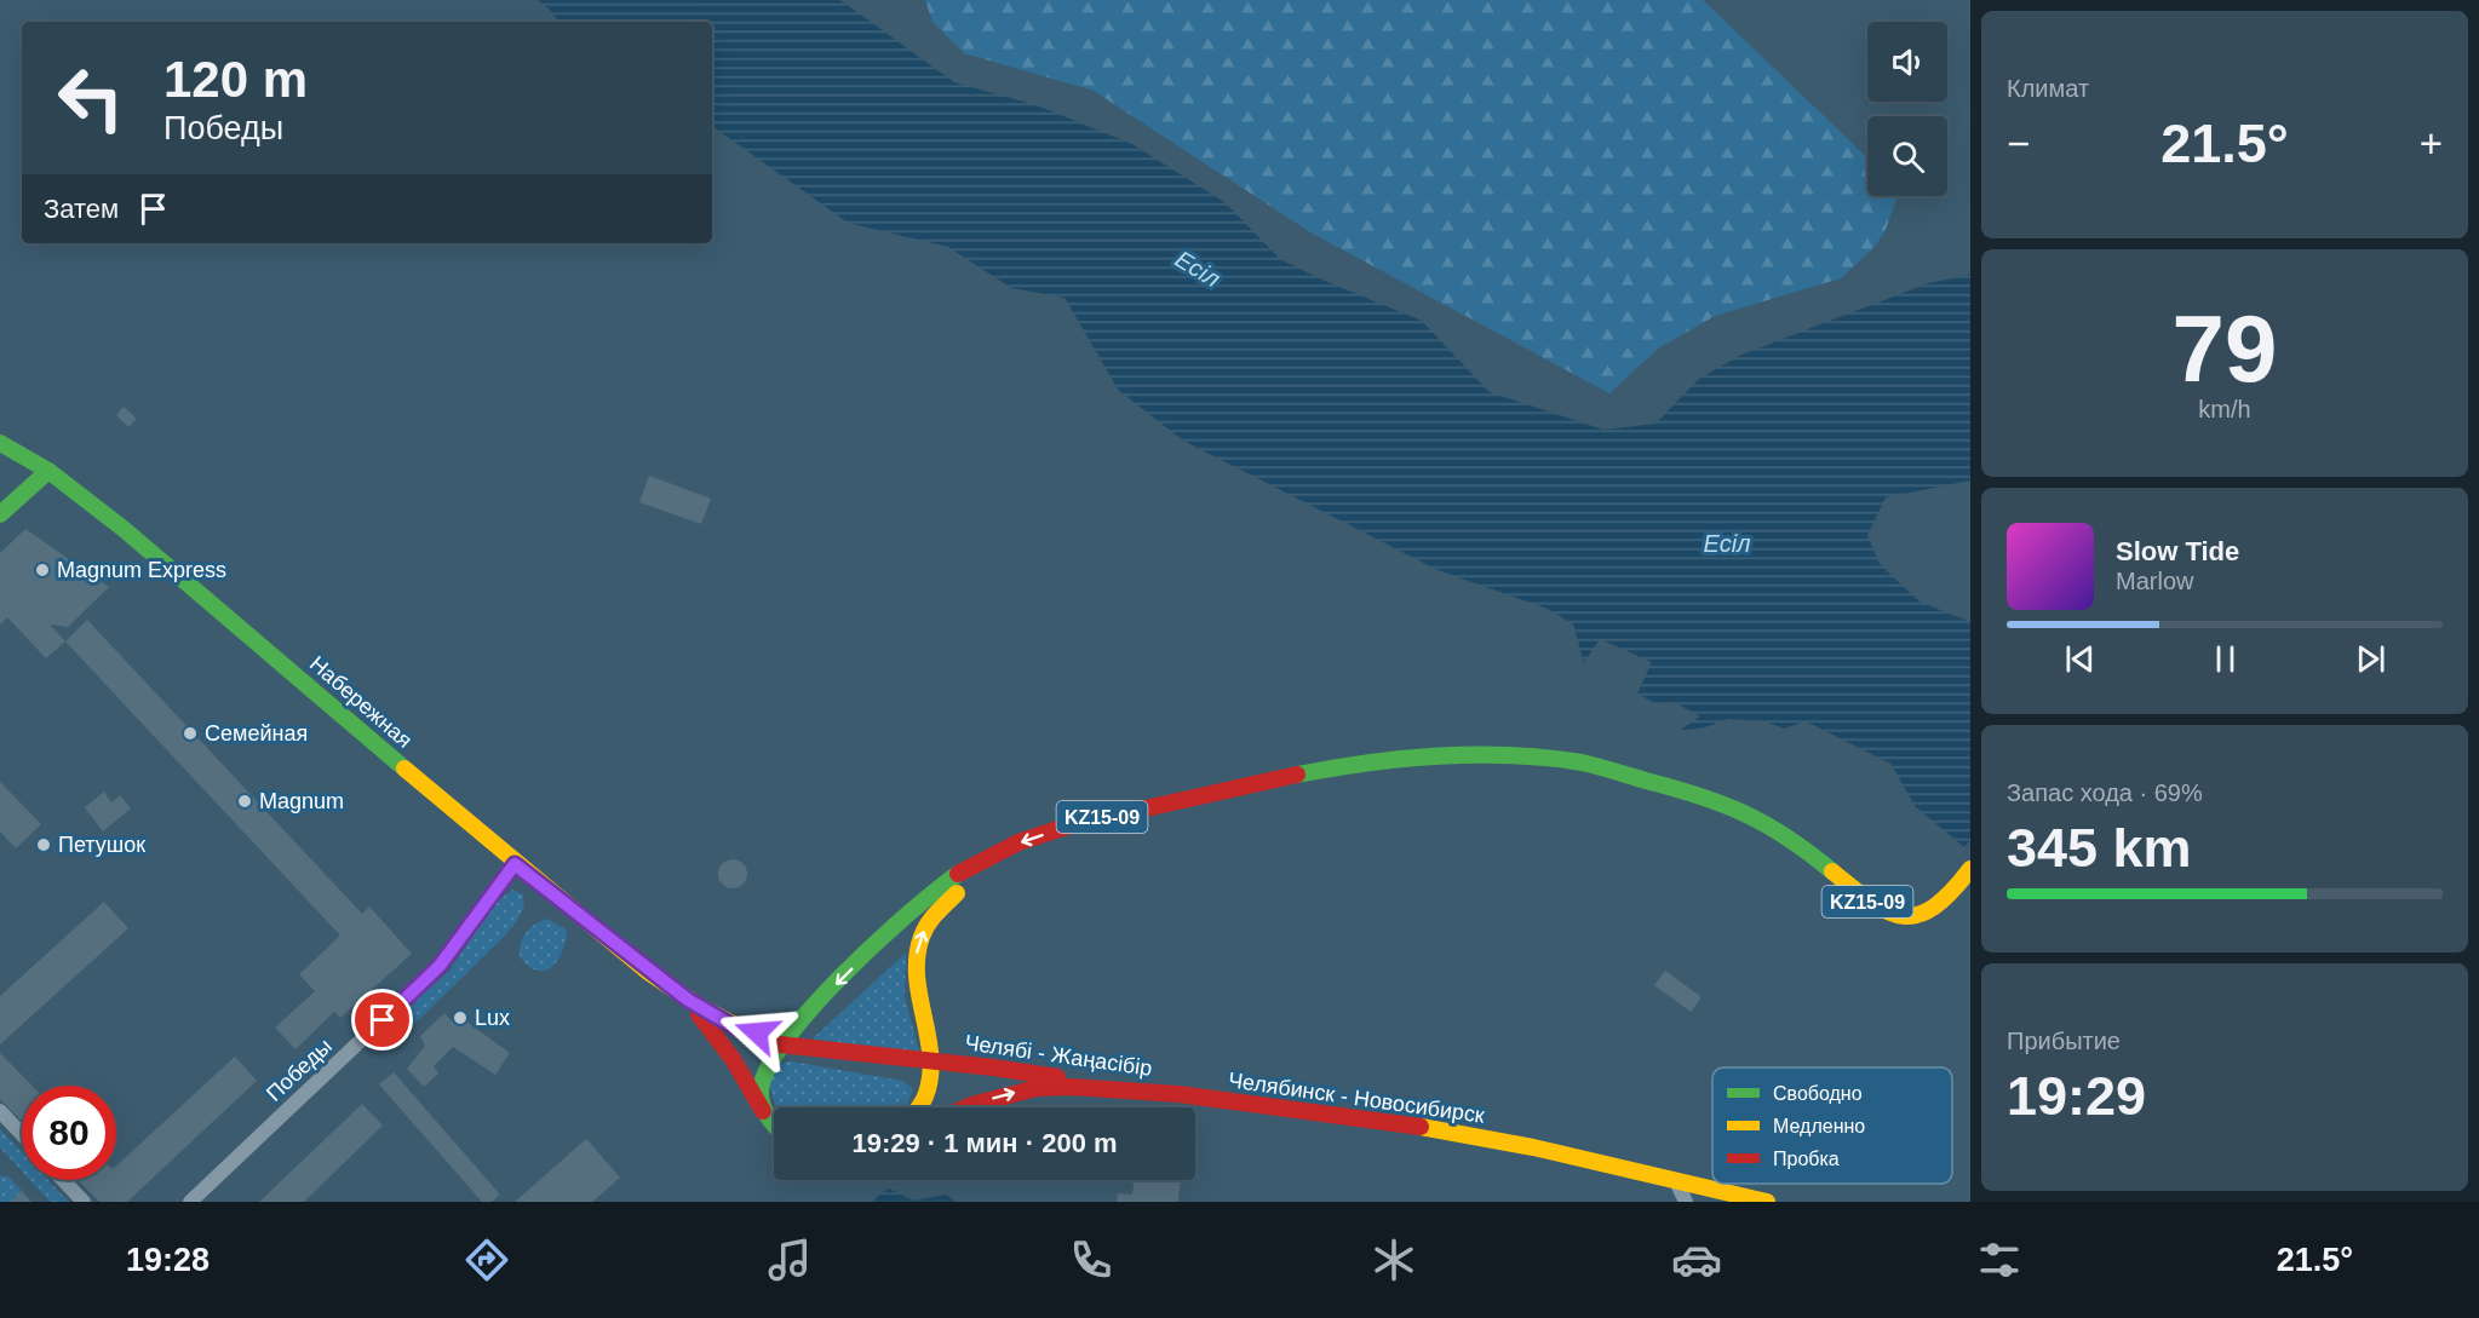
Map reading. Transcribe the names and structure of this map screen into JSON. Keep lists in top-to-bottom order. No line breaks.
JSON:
{"streets":{"main road":["Набережная","KZ15-09","Челябі - Жаңасібір","Челябинск - Новосибирск"],"street":["Победы"]},"crossings":[["Набережная","KZ15-09"],["Набережная","Победы"],["KZ15-09","Челябі - Жаңасібір"],["Челябі - Жаңасібір","Челябинск - Новосибирск"]],"water":["Есіл"],"places":["Magnum Express","Семейная","Magnum","Петушок","Lux"],"legend":["Свободно","Медленно","Пробка"],"page":{"tile":["Климат",["79","km/h"],["Запас хода · 69%","345 km"],["Прибытие","19:29"]],"turn":["120 m","Победы"],"heat":["−","21.5°","+"],"then":"Затем","song":["Slow Tide","Marlow"],"limit":"80","trip":"19:29 · 1 мин · 200 m","tabs":["19:28","21.5°"]}}
